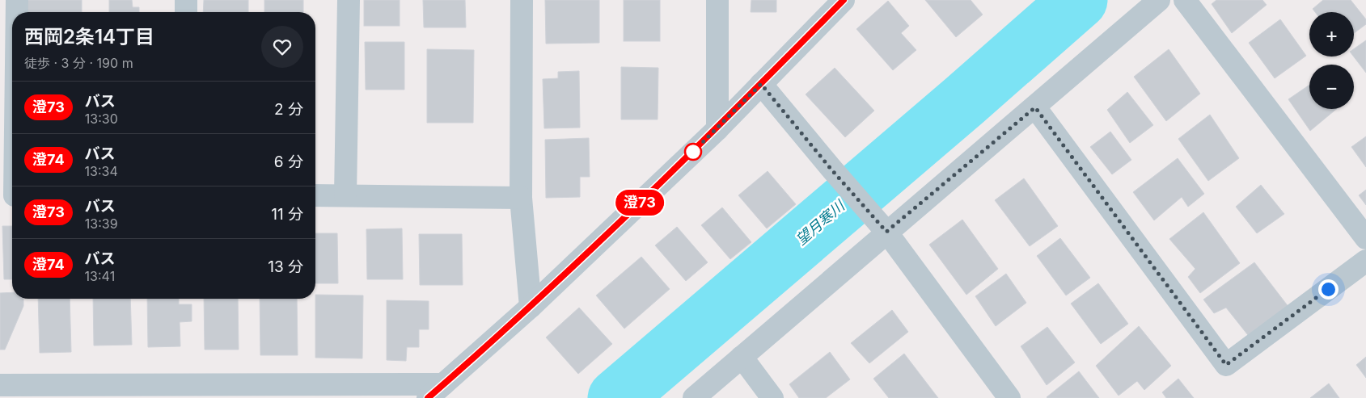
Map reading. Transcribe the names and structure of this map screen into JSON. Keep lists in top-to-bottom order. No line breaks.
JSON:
{"water":["望月寒川"],"lines":["bus line 澄73"],"page":{"on_map":"澄73","map_buttons":["+","−"],"heading":["西岡2条14丁目","徒歩 · 3 分 · 190 m"],"list":[{"mark":"澄73","name":"バス","note":"13:30","value":"2 分"},{"mark":"澄74","name":"バス","note":"13:34","value":"6 分"},{"mark":"澄73","name":"バス","note":"13:39","value":"11 分"},{"mark":"澄74","name":"バス","note":"13:41","value":"13 分"}]}}
